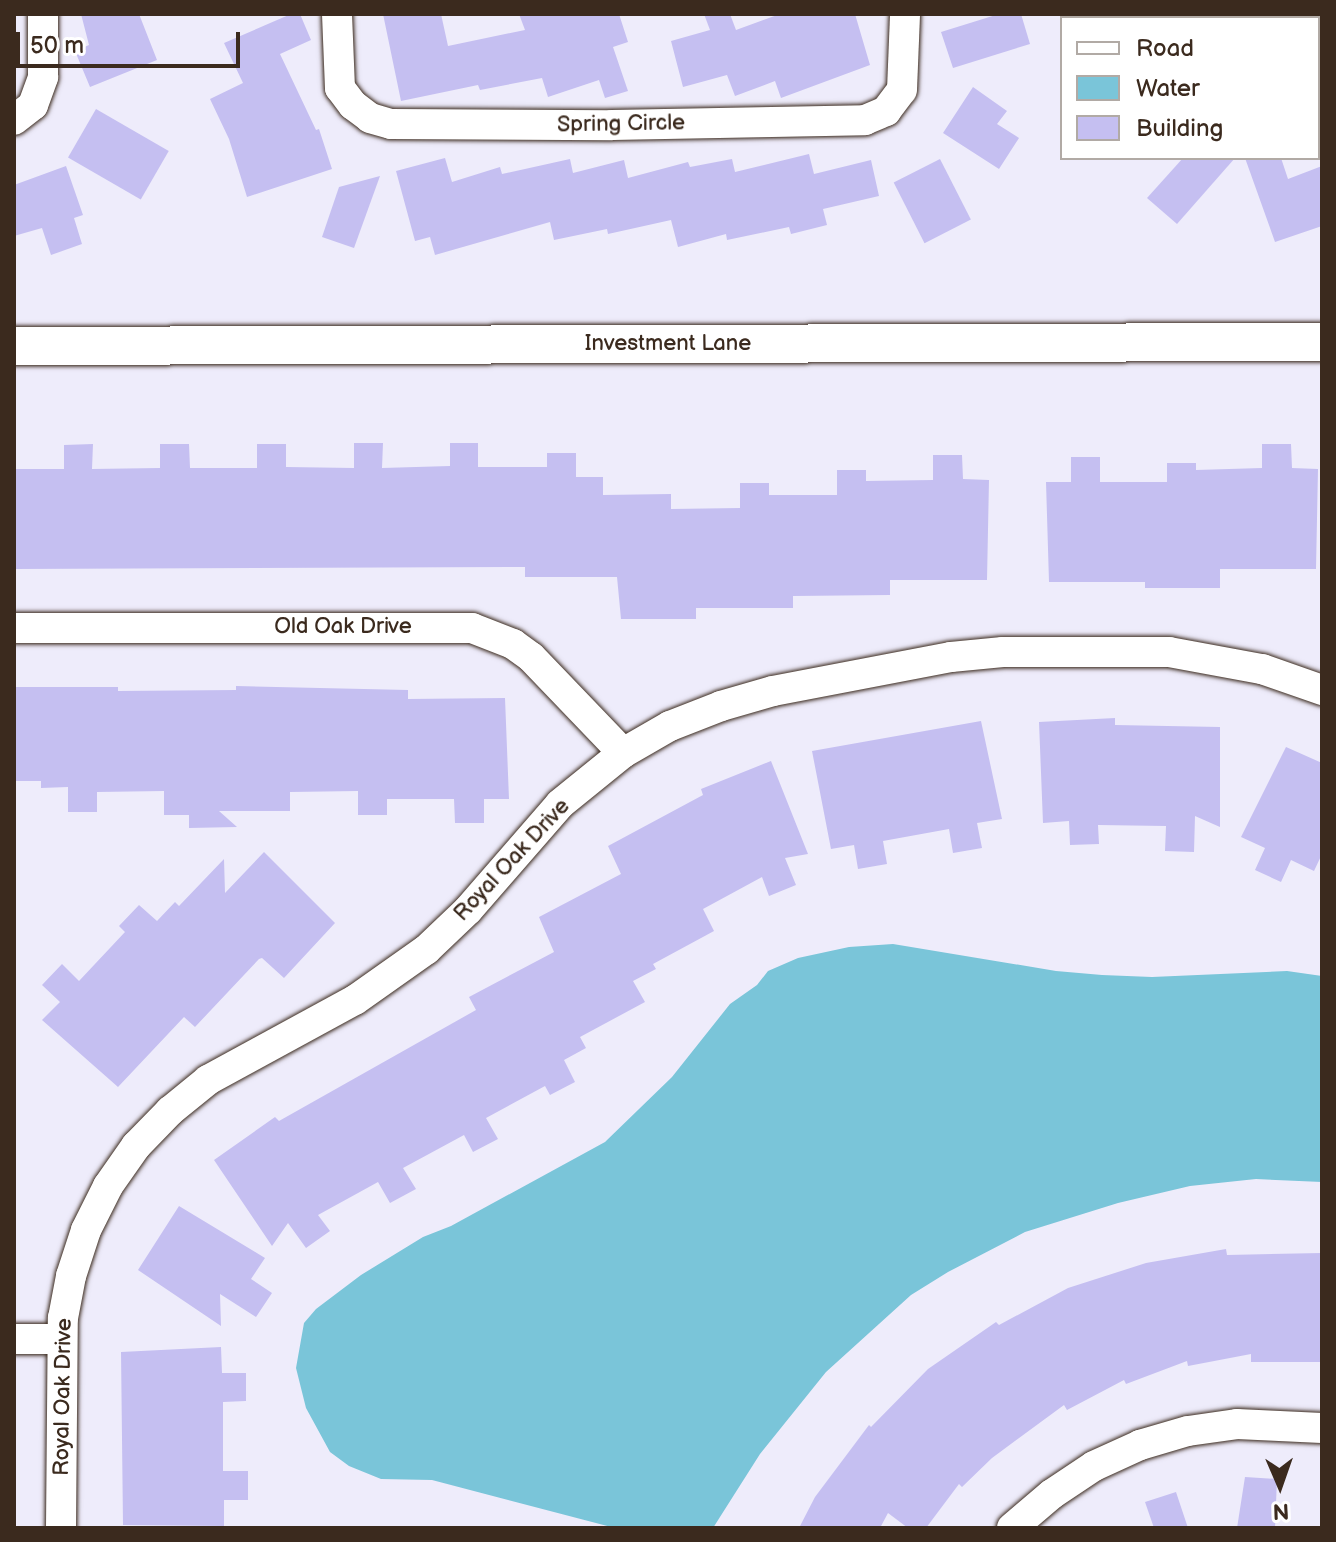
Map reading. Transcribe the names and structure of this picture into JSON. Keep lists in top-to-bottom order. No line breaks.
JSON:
{"streets":{"street":["Spring Circle","Investment Lane","Old Oak Drive","Royal Oak Drive"]},"crossings":[["Old Oak Drive","Royal Oak Drive"]],"legend":["Road","Water","Building"],"scale_bar":"50 m","north":"bottom"}
